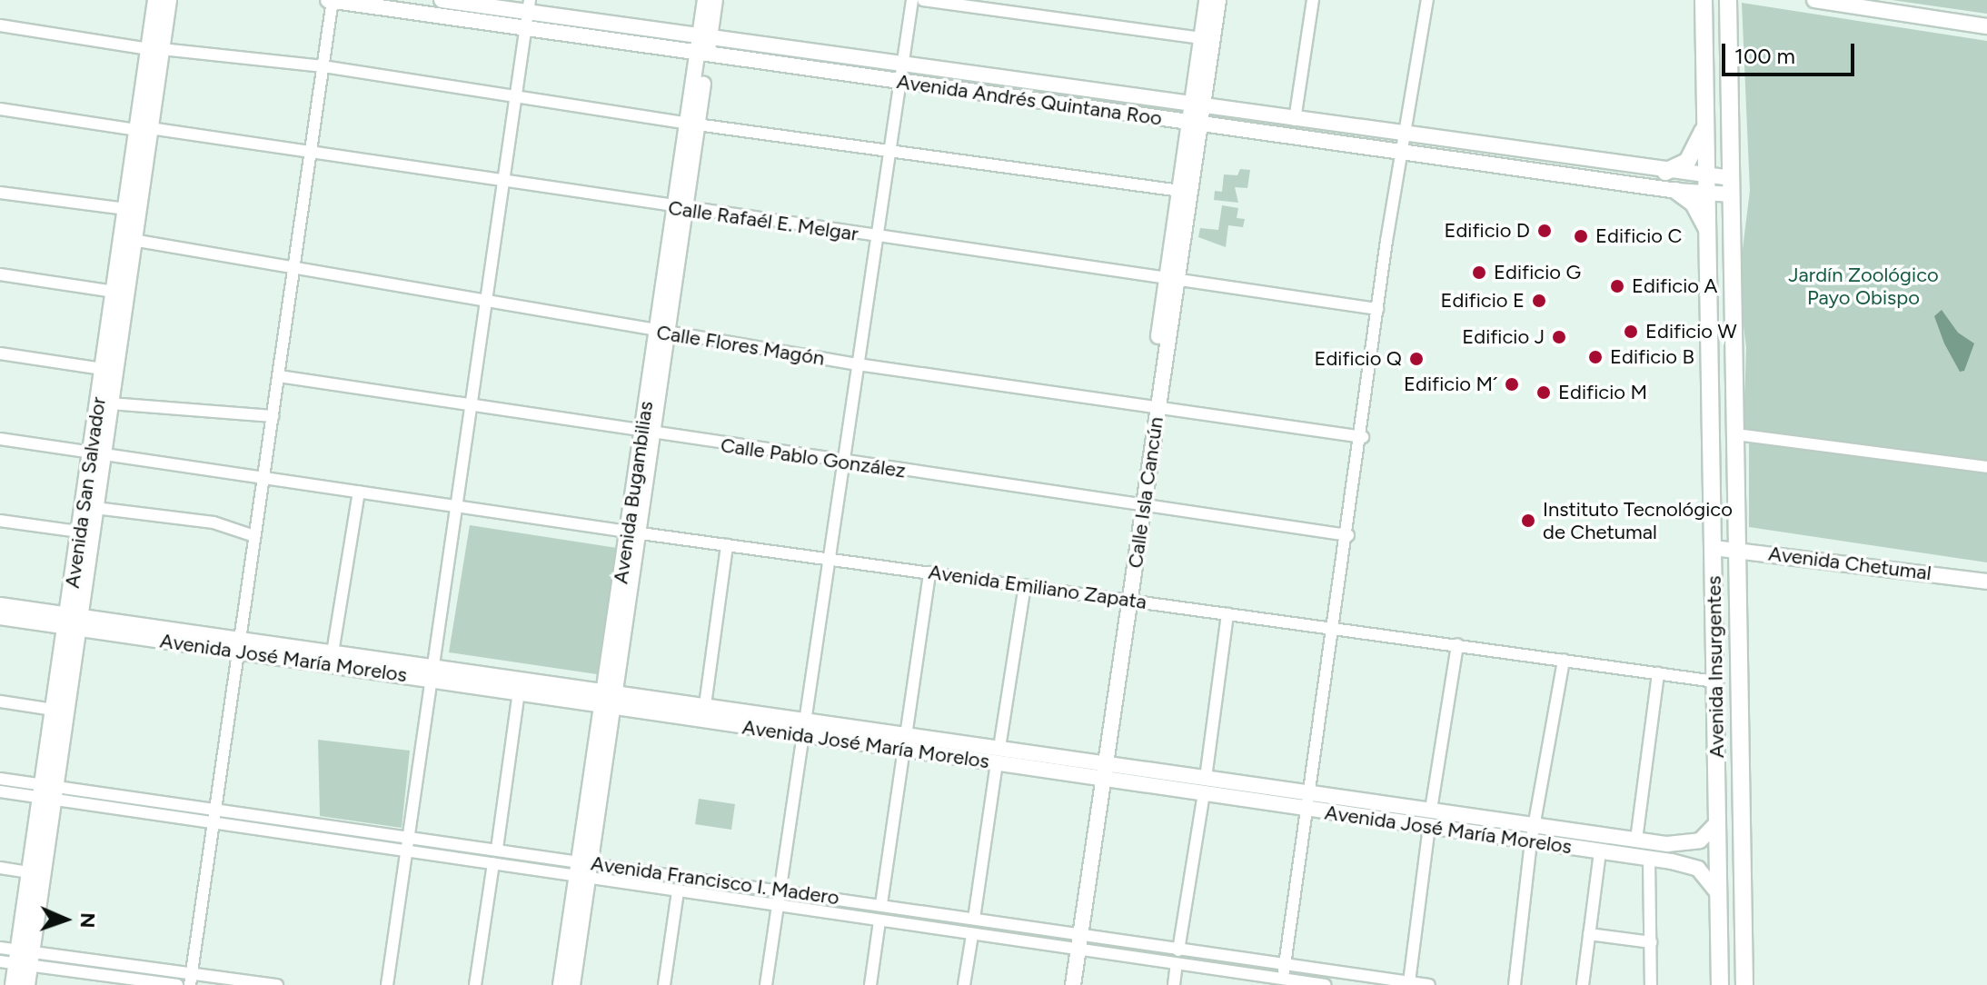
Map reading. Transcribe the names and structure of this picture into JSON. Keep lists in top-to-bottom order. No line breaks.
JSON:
{"streets":{"main road":["Avenida San Salvador","Avenida Insurgentes"],"street":["Avenida Andrés Quintana Roo","Calle Rafaél E. Melgar","Calle Flores Magón","Calle Pablo González","Avenida Bugambilias","Calle Isla Cancún","Avenida Chetumal","Avenida Emiliano Zapata","Avenida José María Morelos","Avenida Francisco I. Madero"]},"crossings":[["Avenida Andrés Quintana Roo","Avenida Bugambilias"],["Avenida Andrés Quintana Roo","Calle Isla Cancún"],["Avenida Andrés Quintana Roo","Avenida Insurgentes"],["Calle Rafaél E. Melgar","Avenida San Salvador"],["Calle Rafaél E. Melgar","Avenida Bugambilias"],["Calle Rafaél E. Melgar","Calle Isla Cancún"],["Calle Flores Magón","Avenida San Salvador"],["Calle Flores Magón","Avenida Bugambilias"],["Calle Flores Magón","Calle Isla Cancún"],["Calle Pablo González","Avenida Bugambilias"],["Calle Pablo González","Calle Isla Cancún"],["Avenida San Salvador","Avenida Emiliano Zapata"],["Avenida San Salvador","Avenida José María Morelos"],["Avenida San Salvador","Avenida Francisco I. Madero"],["Avenida Bugambilias","Avenida Emiliano Zapata"],["Avenida Bugambilias","Avenida José María Morelos"],["Avenida Bugambilias","Avenida Francisco I. Madero"],["Calle Isla Cancún","Avenida Emiliano Zapata"],["Calle Isla Cancún","Avenida José María Morelos"],["Calle Isla Cancún","Avenida Francisco I. Madero"],["Avenida Chetumal","Avenida Insurgentes"],["Avenida Emiliano Zapata","Avenida Insurgentes"],["Avenida José María Morelos","Avenida Insurgentes"]],"parks":["Jardín Zoológico Payo Obispo"],"places":["Edificio D","Edificio C","Edificio G","Edificio A","Edificio E","Edificio W","Edificio J","Edificio B","Edificio Q","Edificio M´","Edificio M","Instituto Tecnológico de Chetumal"],"scale_bar":"100 m","north":"right"}
